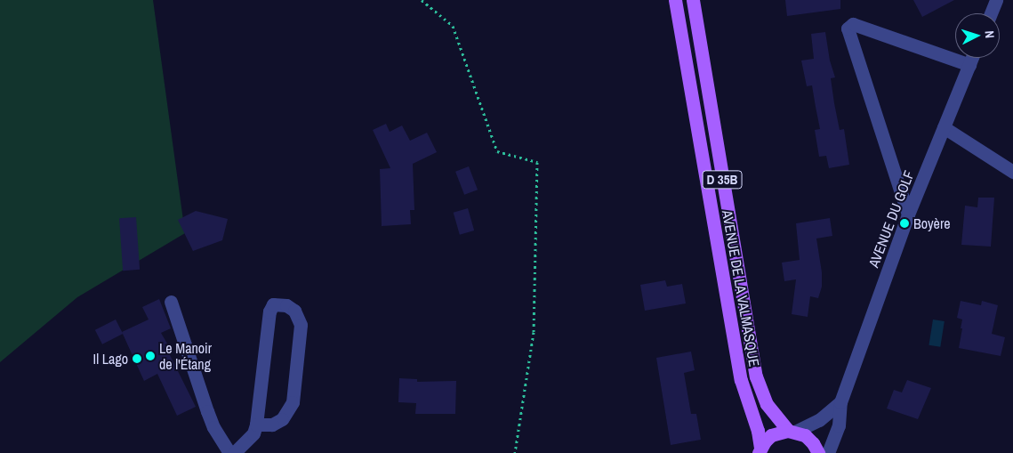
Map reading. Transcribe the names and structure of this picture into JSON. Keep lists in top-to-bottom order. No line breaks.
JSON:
{"streets":{"main road":["D 35B","AVENUE DE LA VALMASQUE"],"street":["AVENUE DU GOLF"]},"places":["Boyère","Le Manoir de l'Étang","Il Lago"],"north":"right"}
